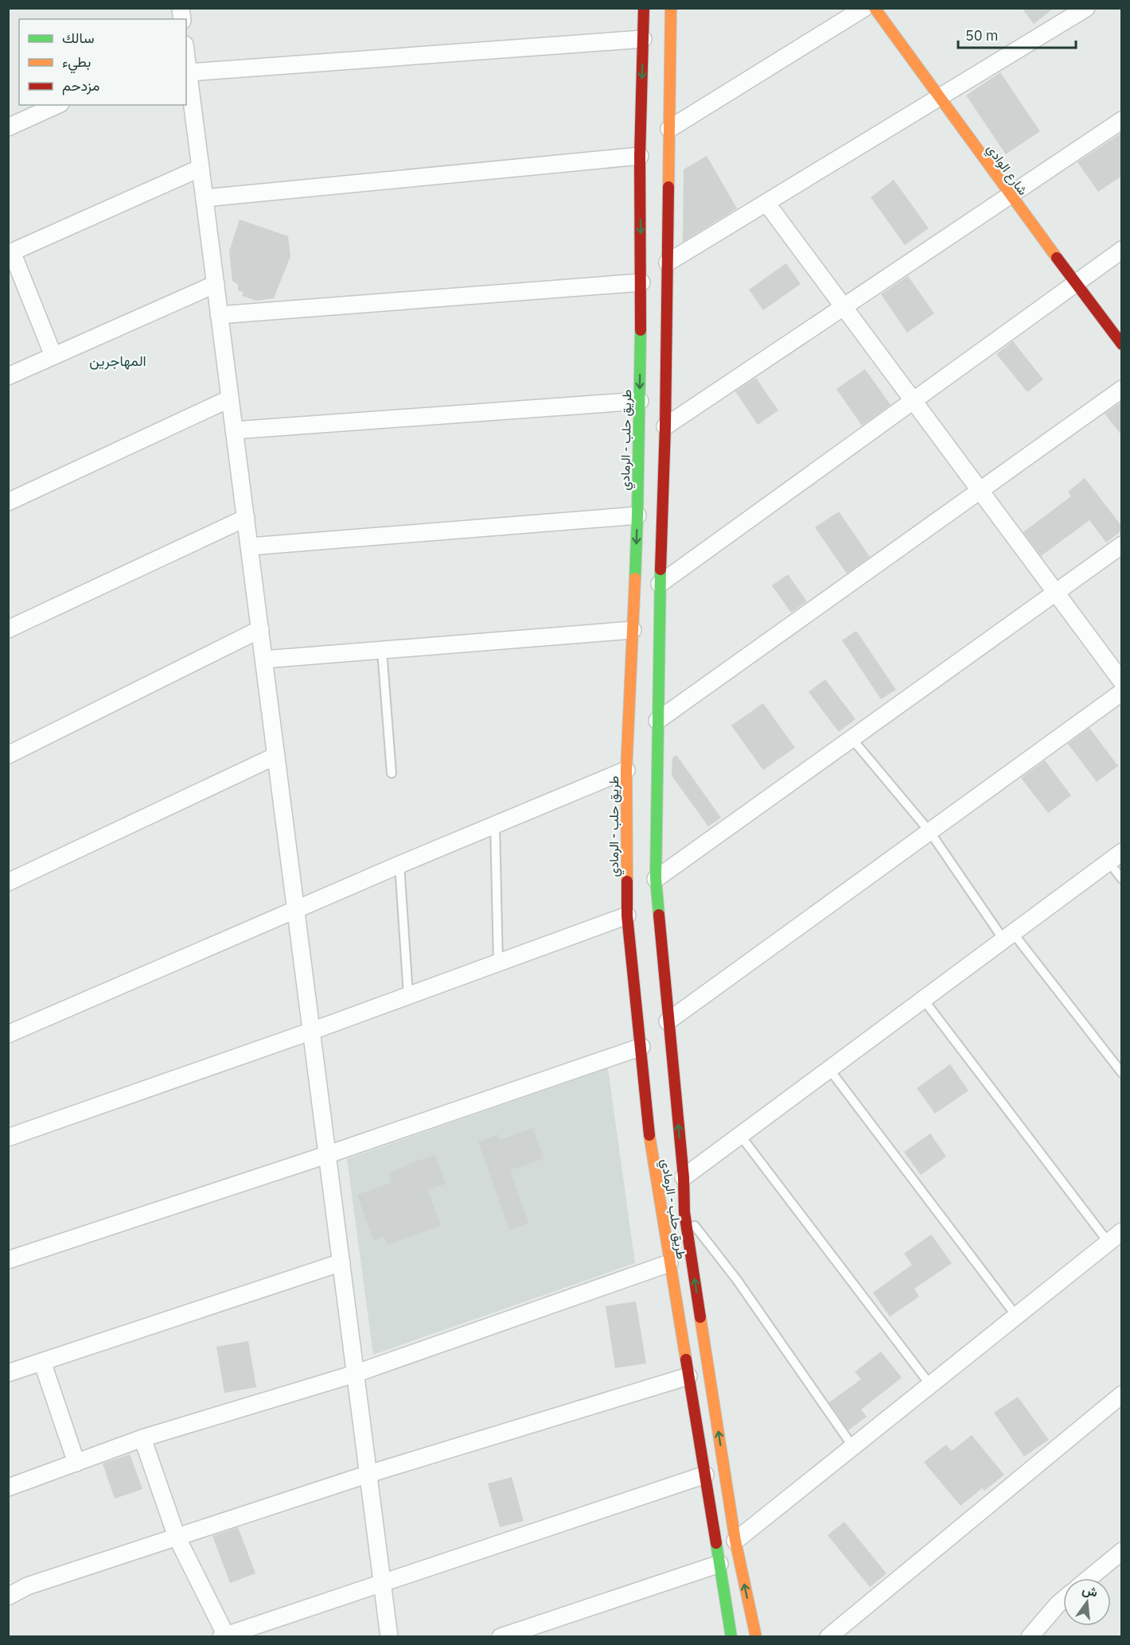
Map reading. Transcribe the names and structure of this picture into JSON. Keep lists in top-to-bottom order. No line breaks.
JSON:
{"streets":{"main road":["شارع الوادي","طريق حلب - الرمادي"]},"districts":["المهاجرين"],"legend":["سالك","بطيء","مزدحم"],"scale_bar":"50 m","north":"top"}
